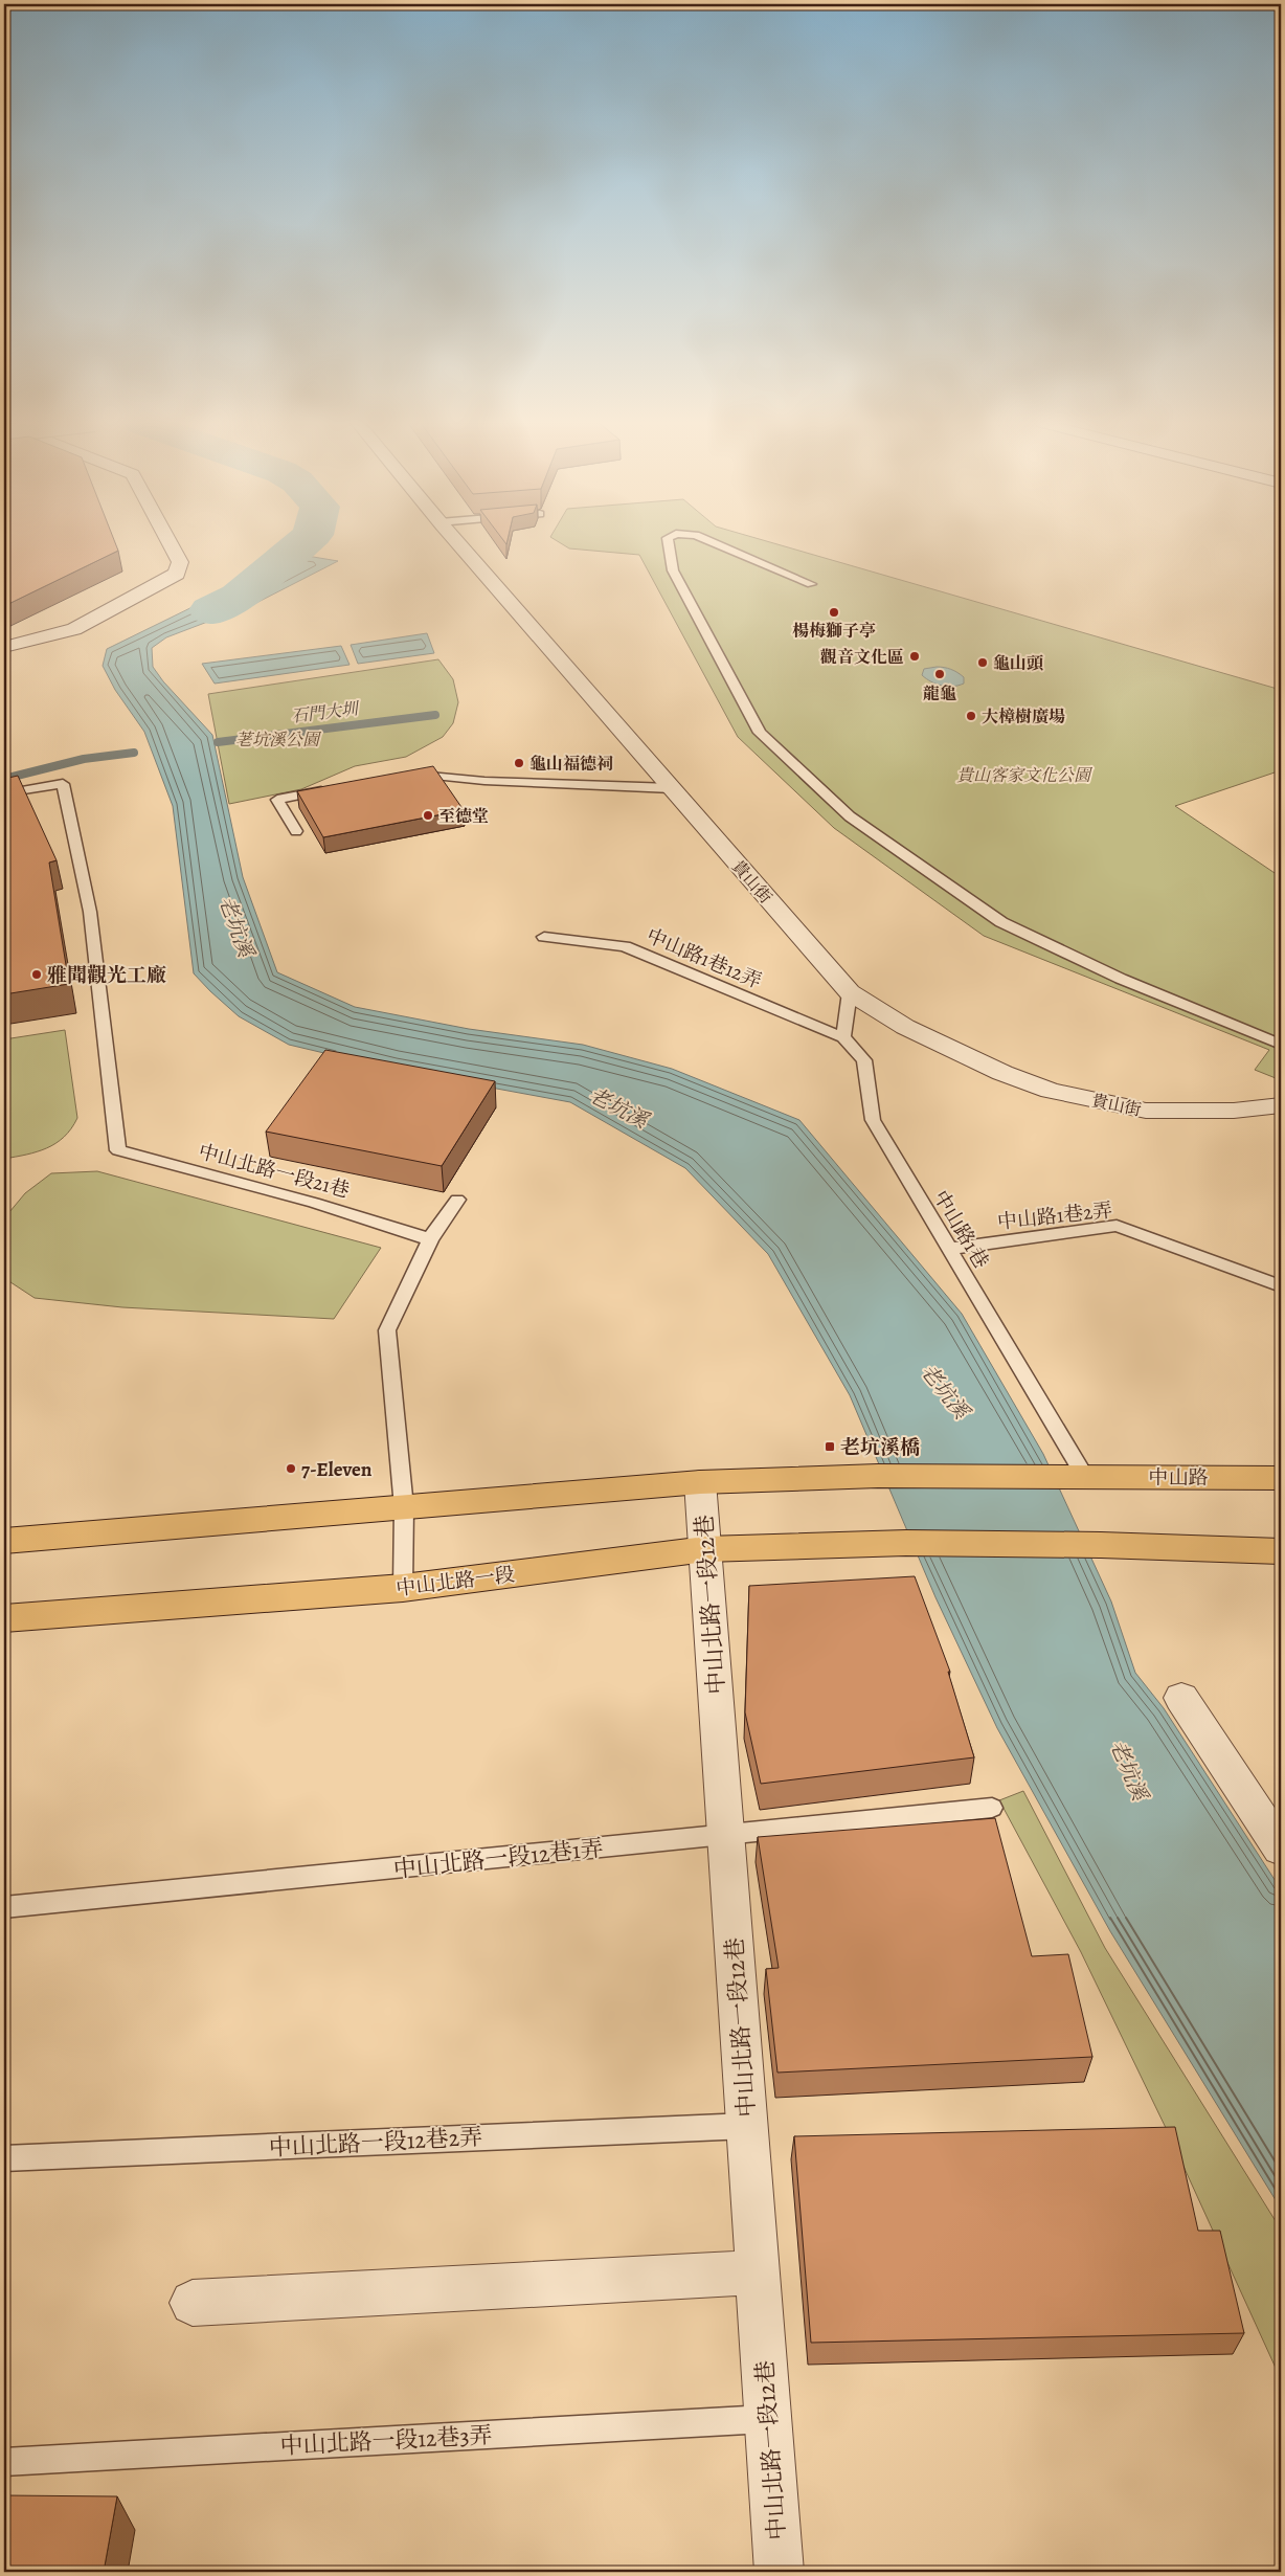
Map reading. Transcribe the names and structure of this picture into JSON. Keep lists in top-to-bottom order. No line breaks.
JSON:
{"streets":{"main road":["中山路","中山北路一段"],"street":["貴山街","中山北路一段12巷"],"lane":["中山路1巷12弄","中山北路一段21巷","中山路1巷2弄","中山路1巷","中山北路一段12巷1弄","中山北路一段12巷2弄","中山北路一段12巷3弄"]},"crossings":[["中山路1巷12弄","中山路1巷"],["中山路1巷2弄","中山路1巷"],["中山路1巷","中山路"],["中山北路一段","中山北路一段12巷"],["中山北路一段12巷","中山北路一段12巷1弄"],["中山北路一段12巷","中山北路一段12巷2弄"],["中山北路一段12巷","中山北路一段12巷3弄"]],"water":["石門大圳","老坑溪"],"parks":["荖坑溪公園","貴山客家文化公園"],"places":{"other":["楊梅獅子亭","觀音文化區","龜山頭","龍龜","大樟樹廣場","龜山福德祠","至德堂","雅聞觀光工廠","7-Eleven"],"transit":["老坑溪橋"]}}
